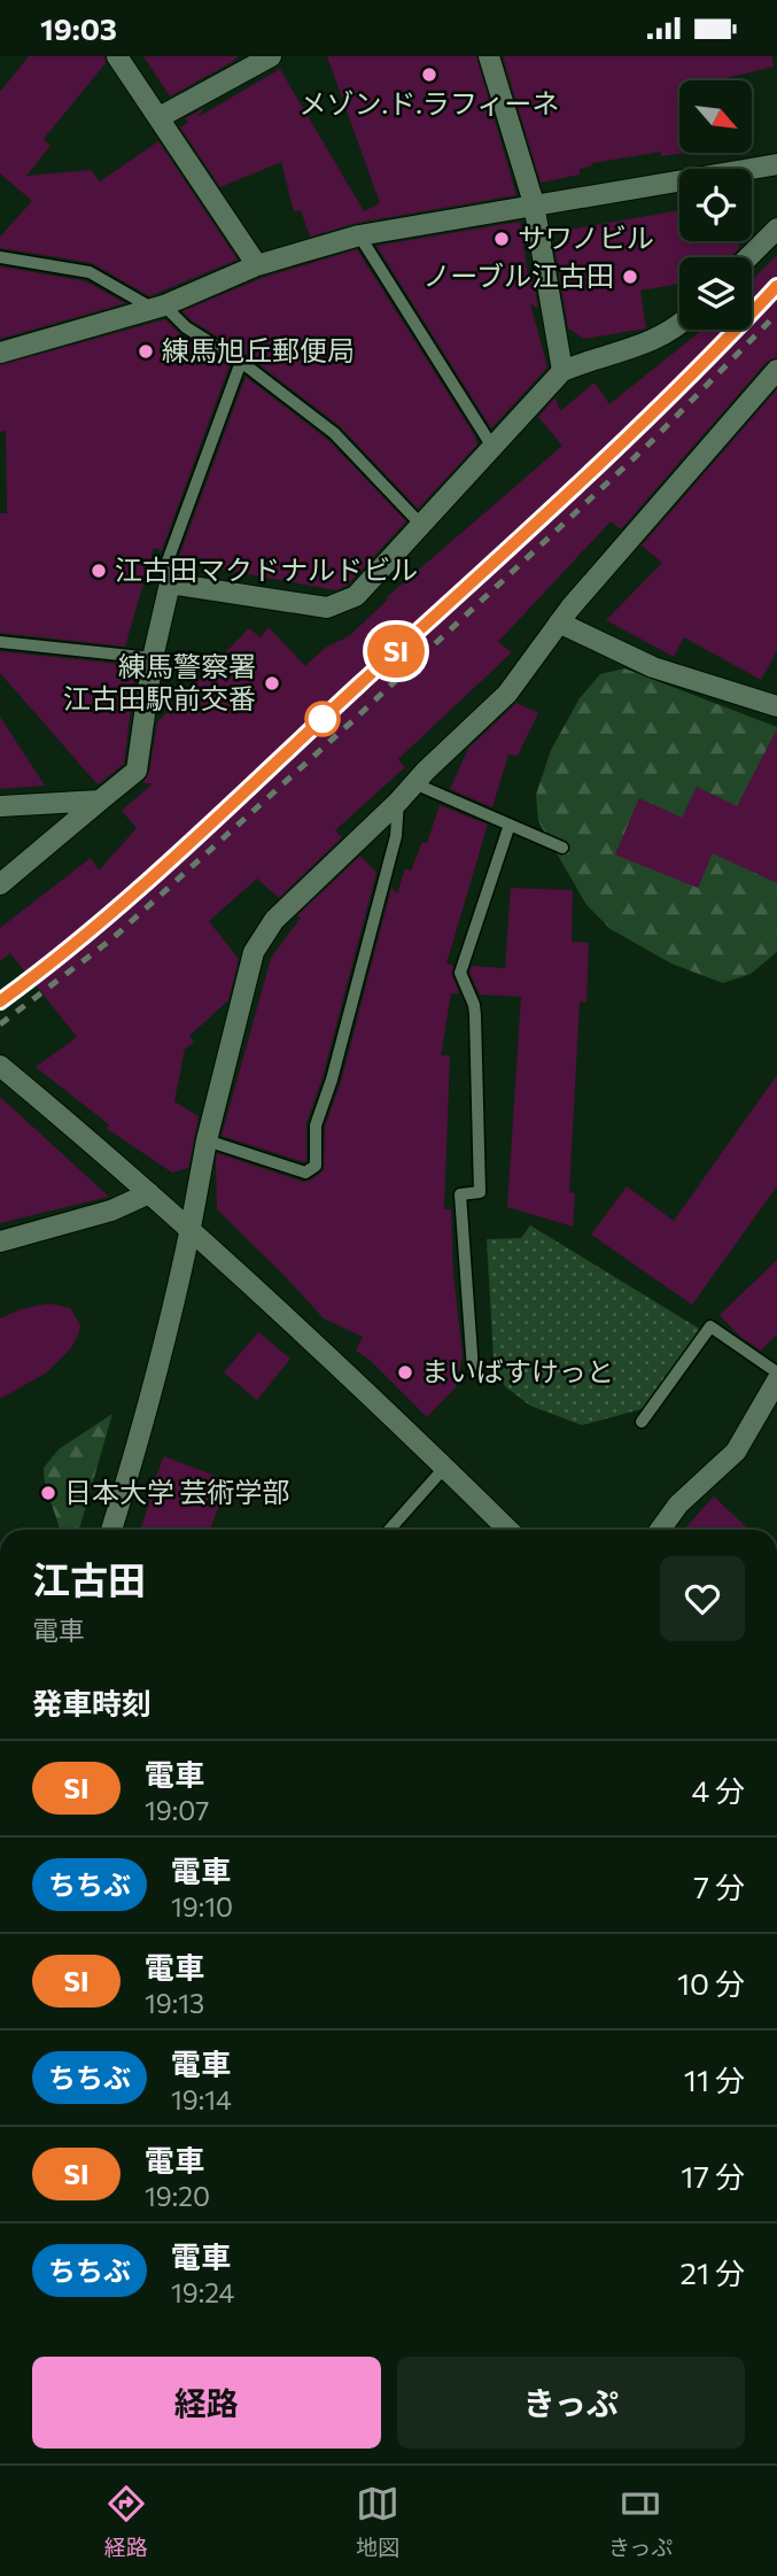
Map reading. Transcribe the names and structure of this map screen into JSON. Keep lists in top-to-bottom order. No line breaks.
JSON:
{"places":["メゾン.ド.ラフィーネ","サワノビル","ノーブル江古田","練馬旭丘郵便局","江古田マクドナルドビル","練馬警察署 江古田駅前交番","まいばすけっと","日本大学 芸術学部"],"north":"bottom right","page":{"status":"19:03","on_map":"SI","heading":[["江古田","電車"],"発車時刻"],"list":[{"mark":"SI","name":"電車","note":"19:07","value":"4 分"},{"mark":"ちちぶ","name":"電車","note":"19:10","value":"7 分"},{"mark":"SI","name":"電車","note":"19:13","value":"10 分"},{"mark":"ちちぶ","name":"電車","note":"19:14","value":"11 分"},{"mark":"SI","name":"電車","note":"19:20","value":"17 分"},{"mark":"ちちぶ","name":"電車","note":"19:24","value":"21 分"}],"buttons":["経路","きっぷ"],"tabs":["経路","地図","きっぷ"]}}
